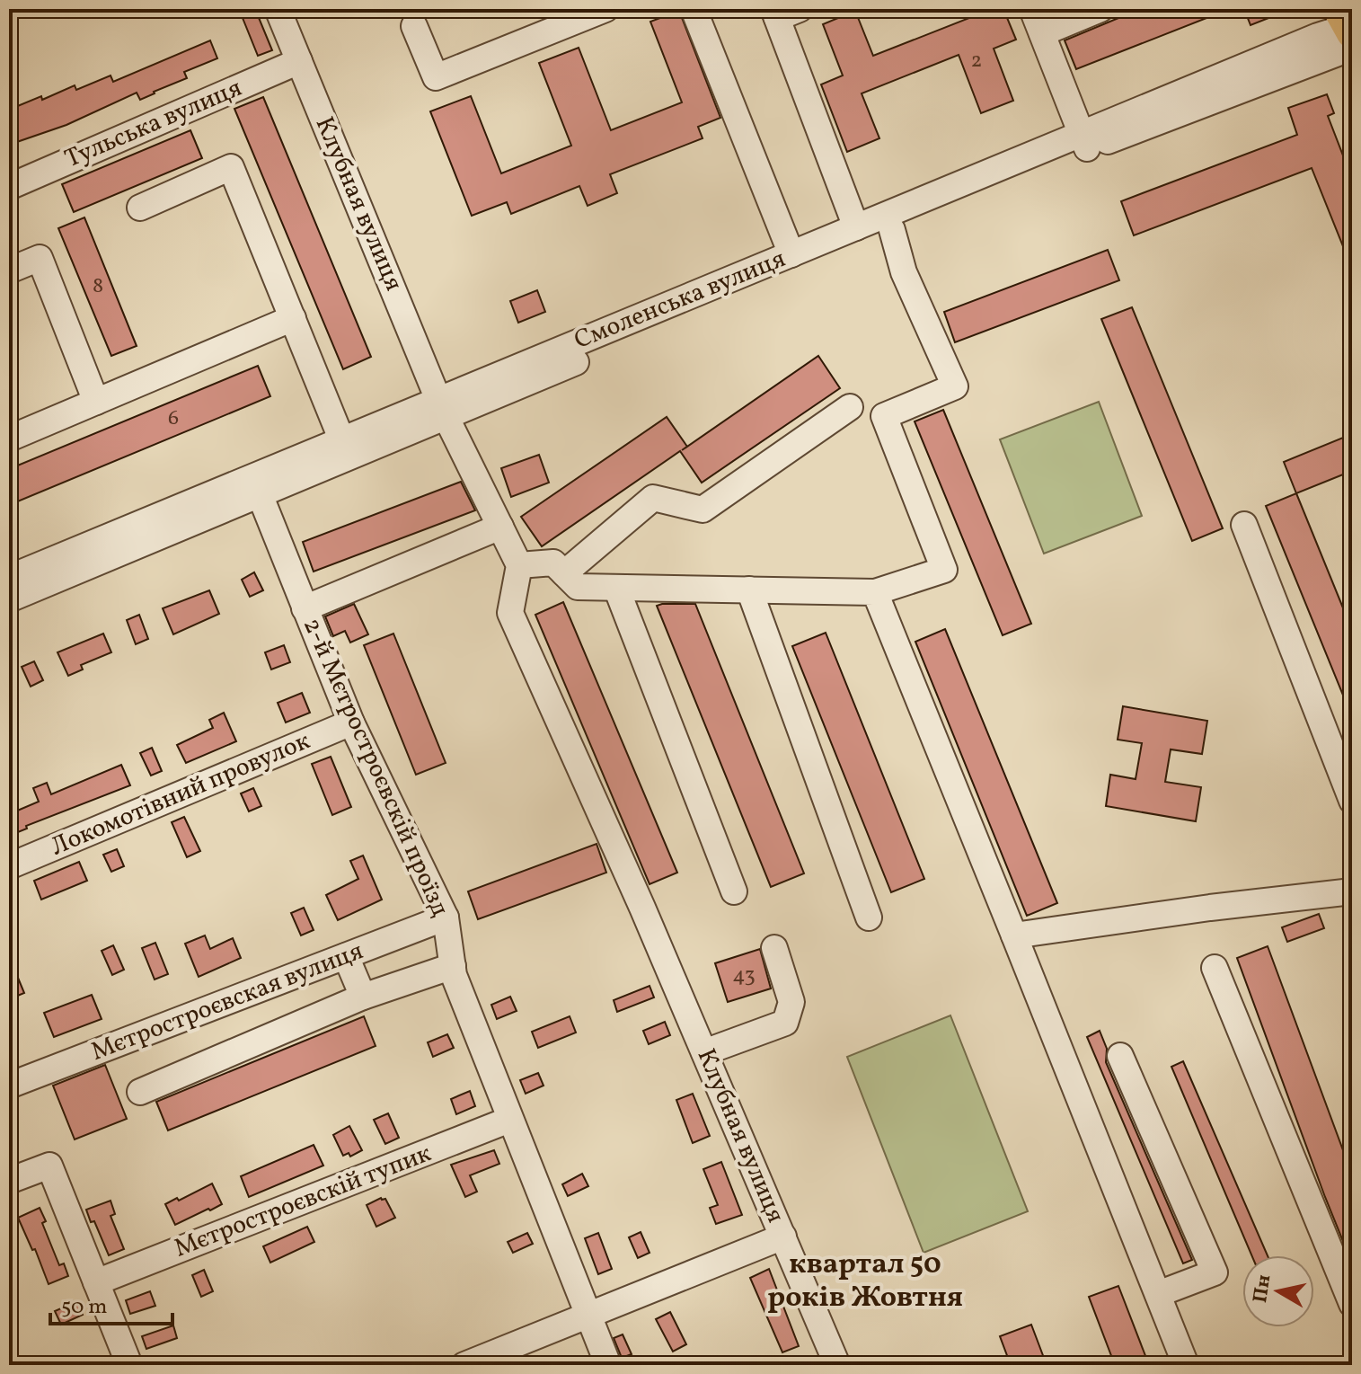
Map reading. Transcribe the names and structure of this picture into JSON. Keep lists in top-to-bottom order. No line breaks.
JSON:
{"streets":{"street":["Тульська вулиця","Клубная вулиця","Смоленська вулиця","2-й Мєтростроєвскій проїзд","Локомотівний провулок","Мєтростроєвская вулиця","Мєтростроєвскій тупик"]},"crossings":[["Тульська вулиця","Клубная вулиця"],["Клубная вулиця","Смоленська вулиця"],["Смоленська вулиця","2-й Мєтростроєвскій проїзд"],["2-й Мєтростроєвскій проїзд","Локомотівний провулок"],["2-й Мєтростроєвскій проїзд","Мєтростроєвская вулиця"],["2-й Мєтростроєвскій проїзд","Мєтростроєвскій тупик"]],"districts":["квартал 50 років Жовтня"],"house_numbers":["2","8","6","43"],"scale_bar":"50 m","north":"left"}
